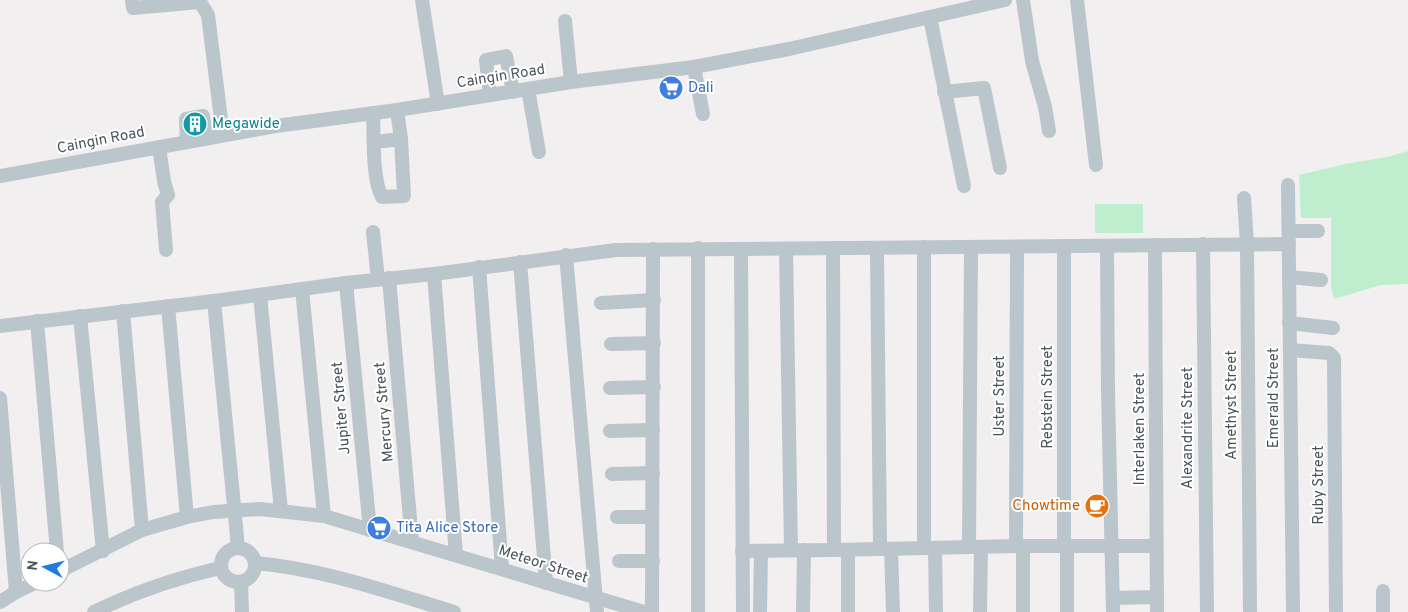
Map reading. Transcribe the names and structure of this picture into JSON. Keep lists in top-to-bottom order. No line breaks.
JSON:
{"streets":{"street":["Caingin Road","Uster Street","Rebstein Street","Emerald Street","Amethyst Street","Jupiter Street","Mercury Street","Alexandrite Street","Interlaken Street","Ruby Street","Meteor Street"]},"crossings":[["Emerald Street","Ruby Street"],["Jupiter Street","Meteor Street"],["Mercury Street","Meteor Street"]],"places":{"supermarket":["Dali","Tita Alice Store"],"building":["Megawide"],"cafe":["Chowtime"]},"north":"left"}
